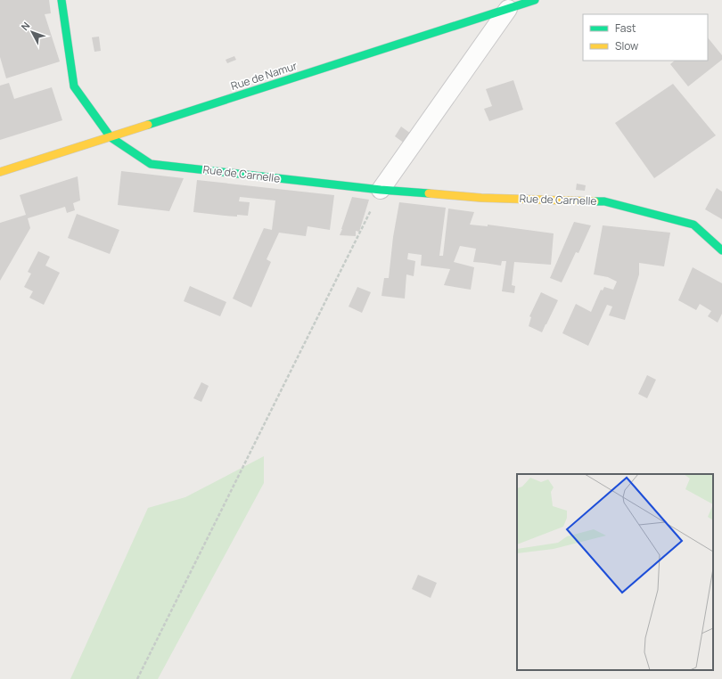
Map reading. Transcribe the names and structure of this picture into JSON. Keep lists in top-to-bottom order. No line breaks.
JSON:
{"streets":{"street":["Rue de Namur","Rue de Carnelle"]},"crossings":[["Rue de Namur","Rue de Carnelle"]],"legend":["Fast","Slow"],"north":"top left"}
